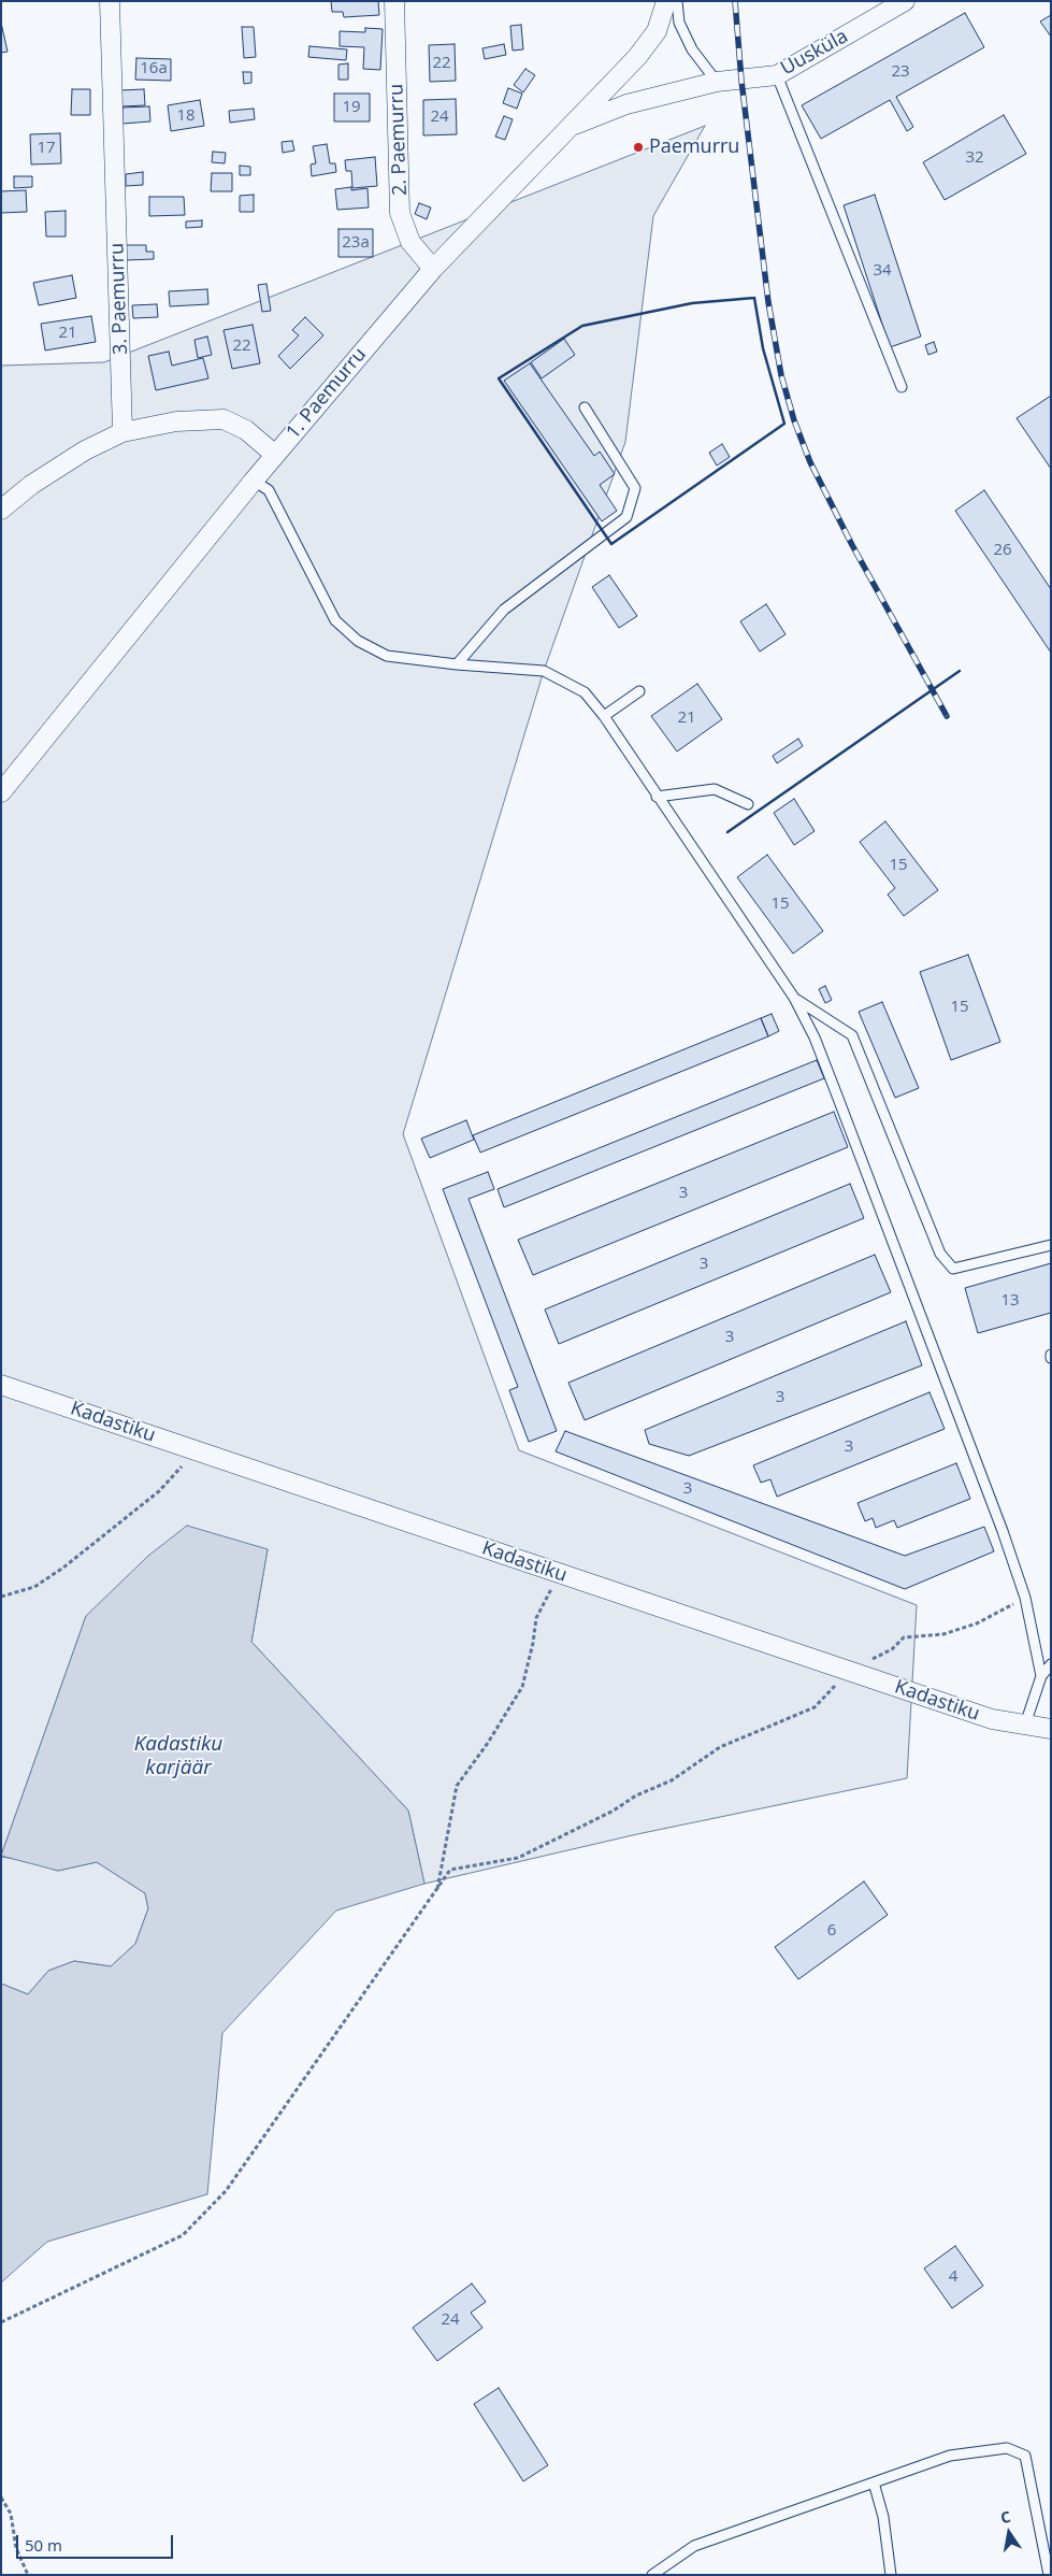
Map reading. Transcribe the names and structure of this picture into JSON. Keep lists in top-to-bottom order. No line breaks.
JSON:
{"streets":{"street":["Uusküla","2. Paemurru","3. Paemurru","1. Paemurru","Kadastiku"]},"crossings":[["Uusküla","1. Paemurru"],["2. Paemurru","1. Paemurru"]],"water":["Kadastiku karjäär"],"places":["Paemurru"],"house_numbers":["22","16a","23","19","18","24","17","32","23a","34","21","22","26","21","15","15","15","3","3","13","3","3","3","3","6","4","24"],"scale_bar":"50 m","north":"top"}
